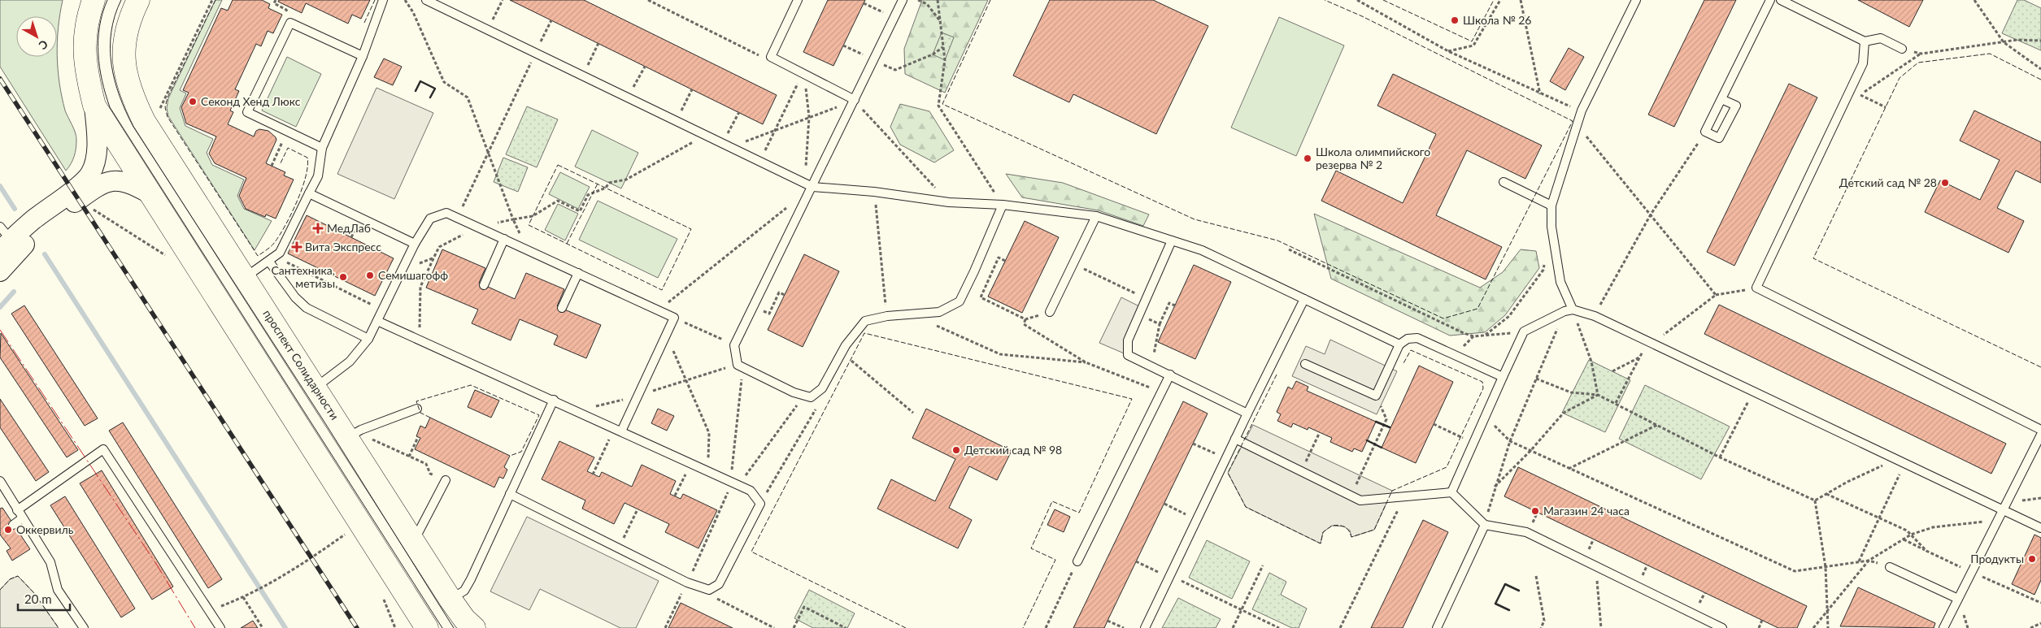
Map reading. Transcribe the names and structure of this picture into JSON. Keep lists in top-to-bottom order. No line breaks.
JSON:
{"streets":{"main road":["проспект Солидарности"]},"places":{"other":["Школа № 26","Секонд Хенд Люкс","Школа олимпийского резерва № 2","Детский сад № 28","Семишагофф","Сантехника, метизы","Детский сад № 98","Магазин 24 часа","Оккервиль","Продукты"],"health":["МедЛаб","Вита Экспресс"]},"scale_bar":"20 m","north":"bottom right"}
